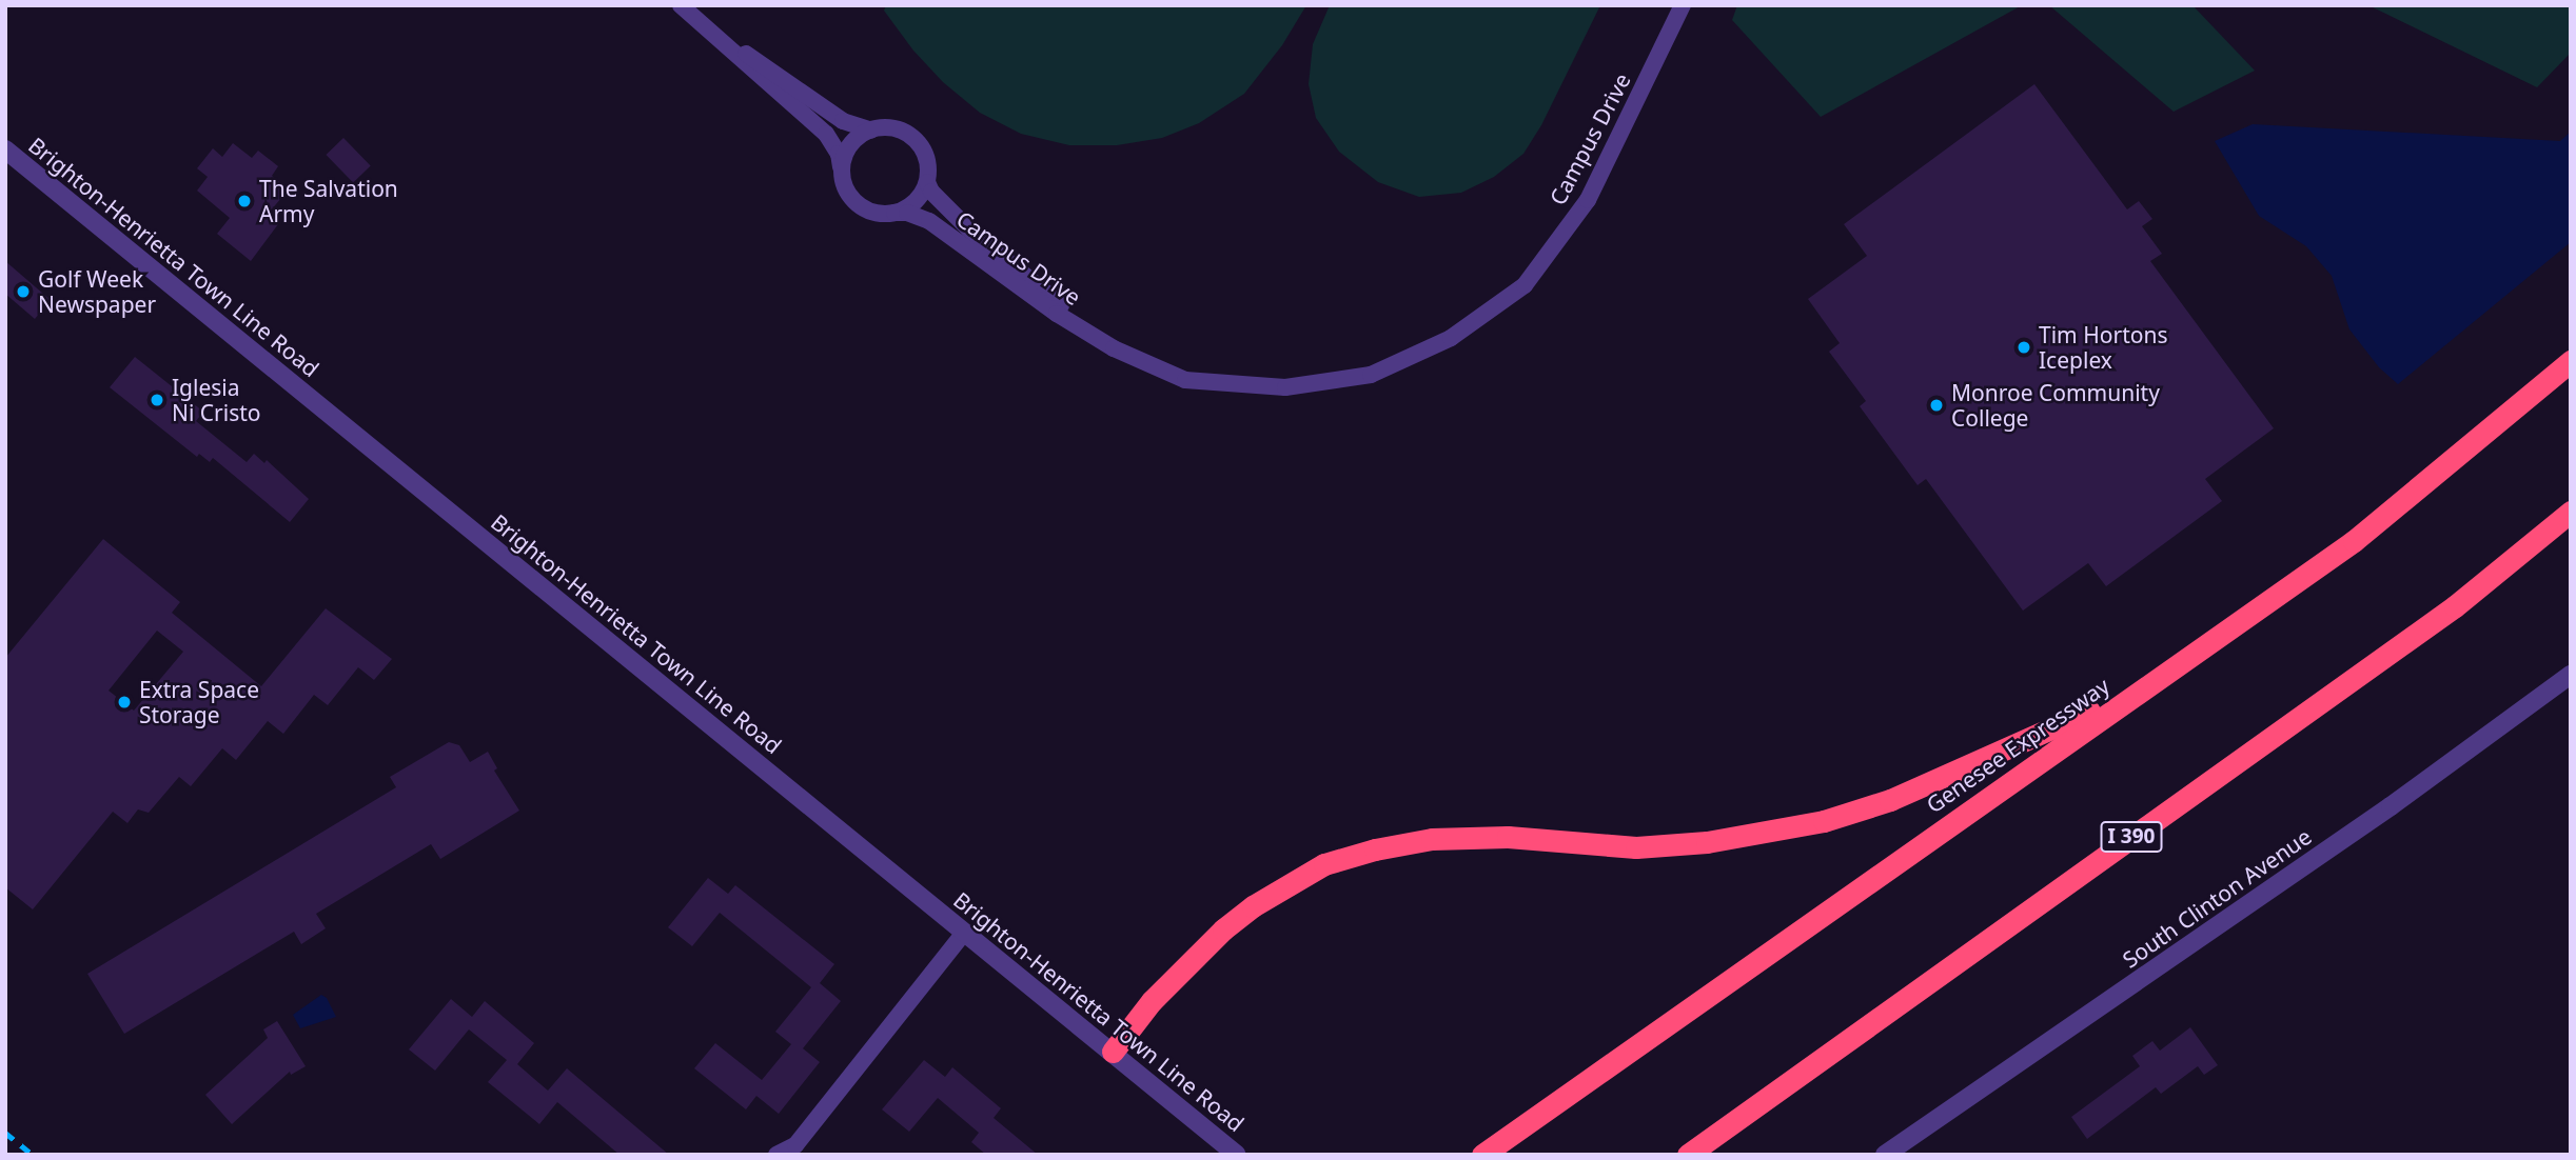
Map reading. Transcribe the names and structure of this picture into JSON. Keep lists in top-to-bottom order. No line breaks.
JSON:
{"streets":{"highway":["Genesee Expressway","I 390"],"street":["Campus Drive","Brighton-Henrietta Town Line Road","South Clinton Avenue"]},"places":["The Salvation Army","Golf Week Newspaper","Tim Hortons Iceplex","Iglesia Ni Cristo","Monroe Community College","Extra Space Storage"]}
